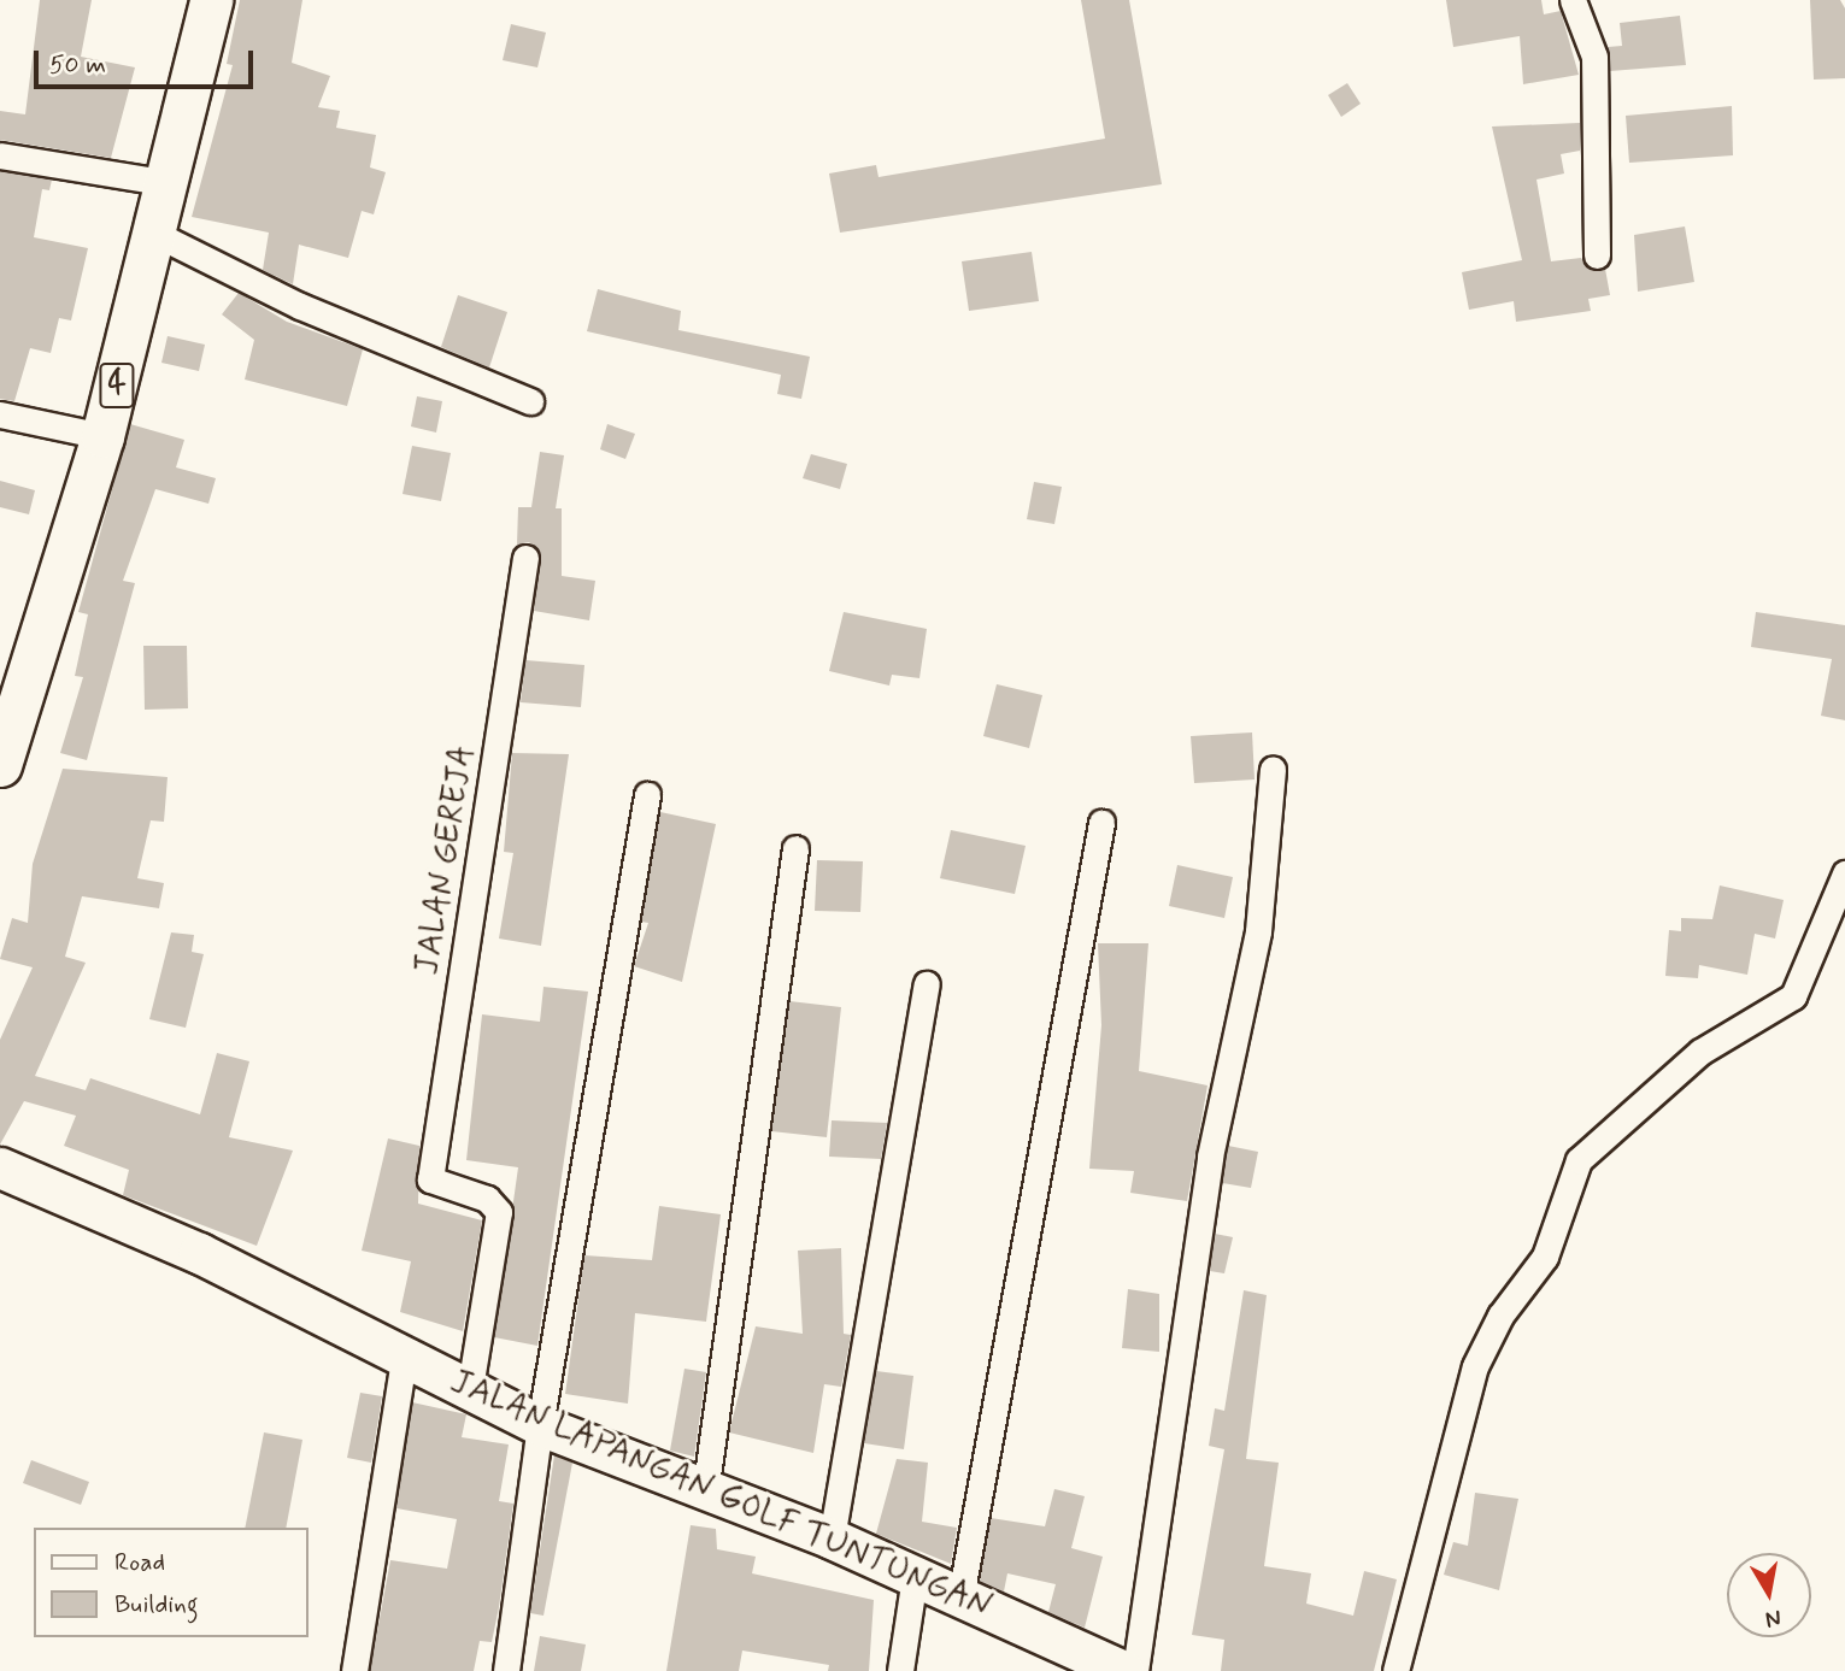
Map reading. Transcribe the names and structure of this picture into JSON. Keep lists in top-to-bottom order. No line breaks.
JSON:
{"streets":{"highway":["4"],"main road":["JALAN LAPANGAN GOLF TUNTUNGAN"],"street":["JALAN GEREJA"]},"crossings":[["JALAN GEREJA","JALAN LAPANGAN GOLF TUNTUNGAN"]],"legend":["Road","Building"],"scale_bar":"50 m","north":"bottom"}
